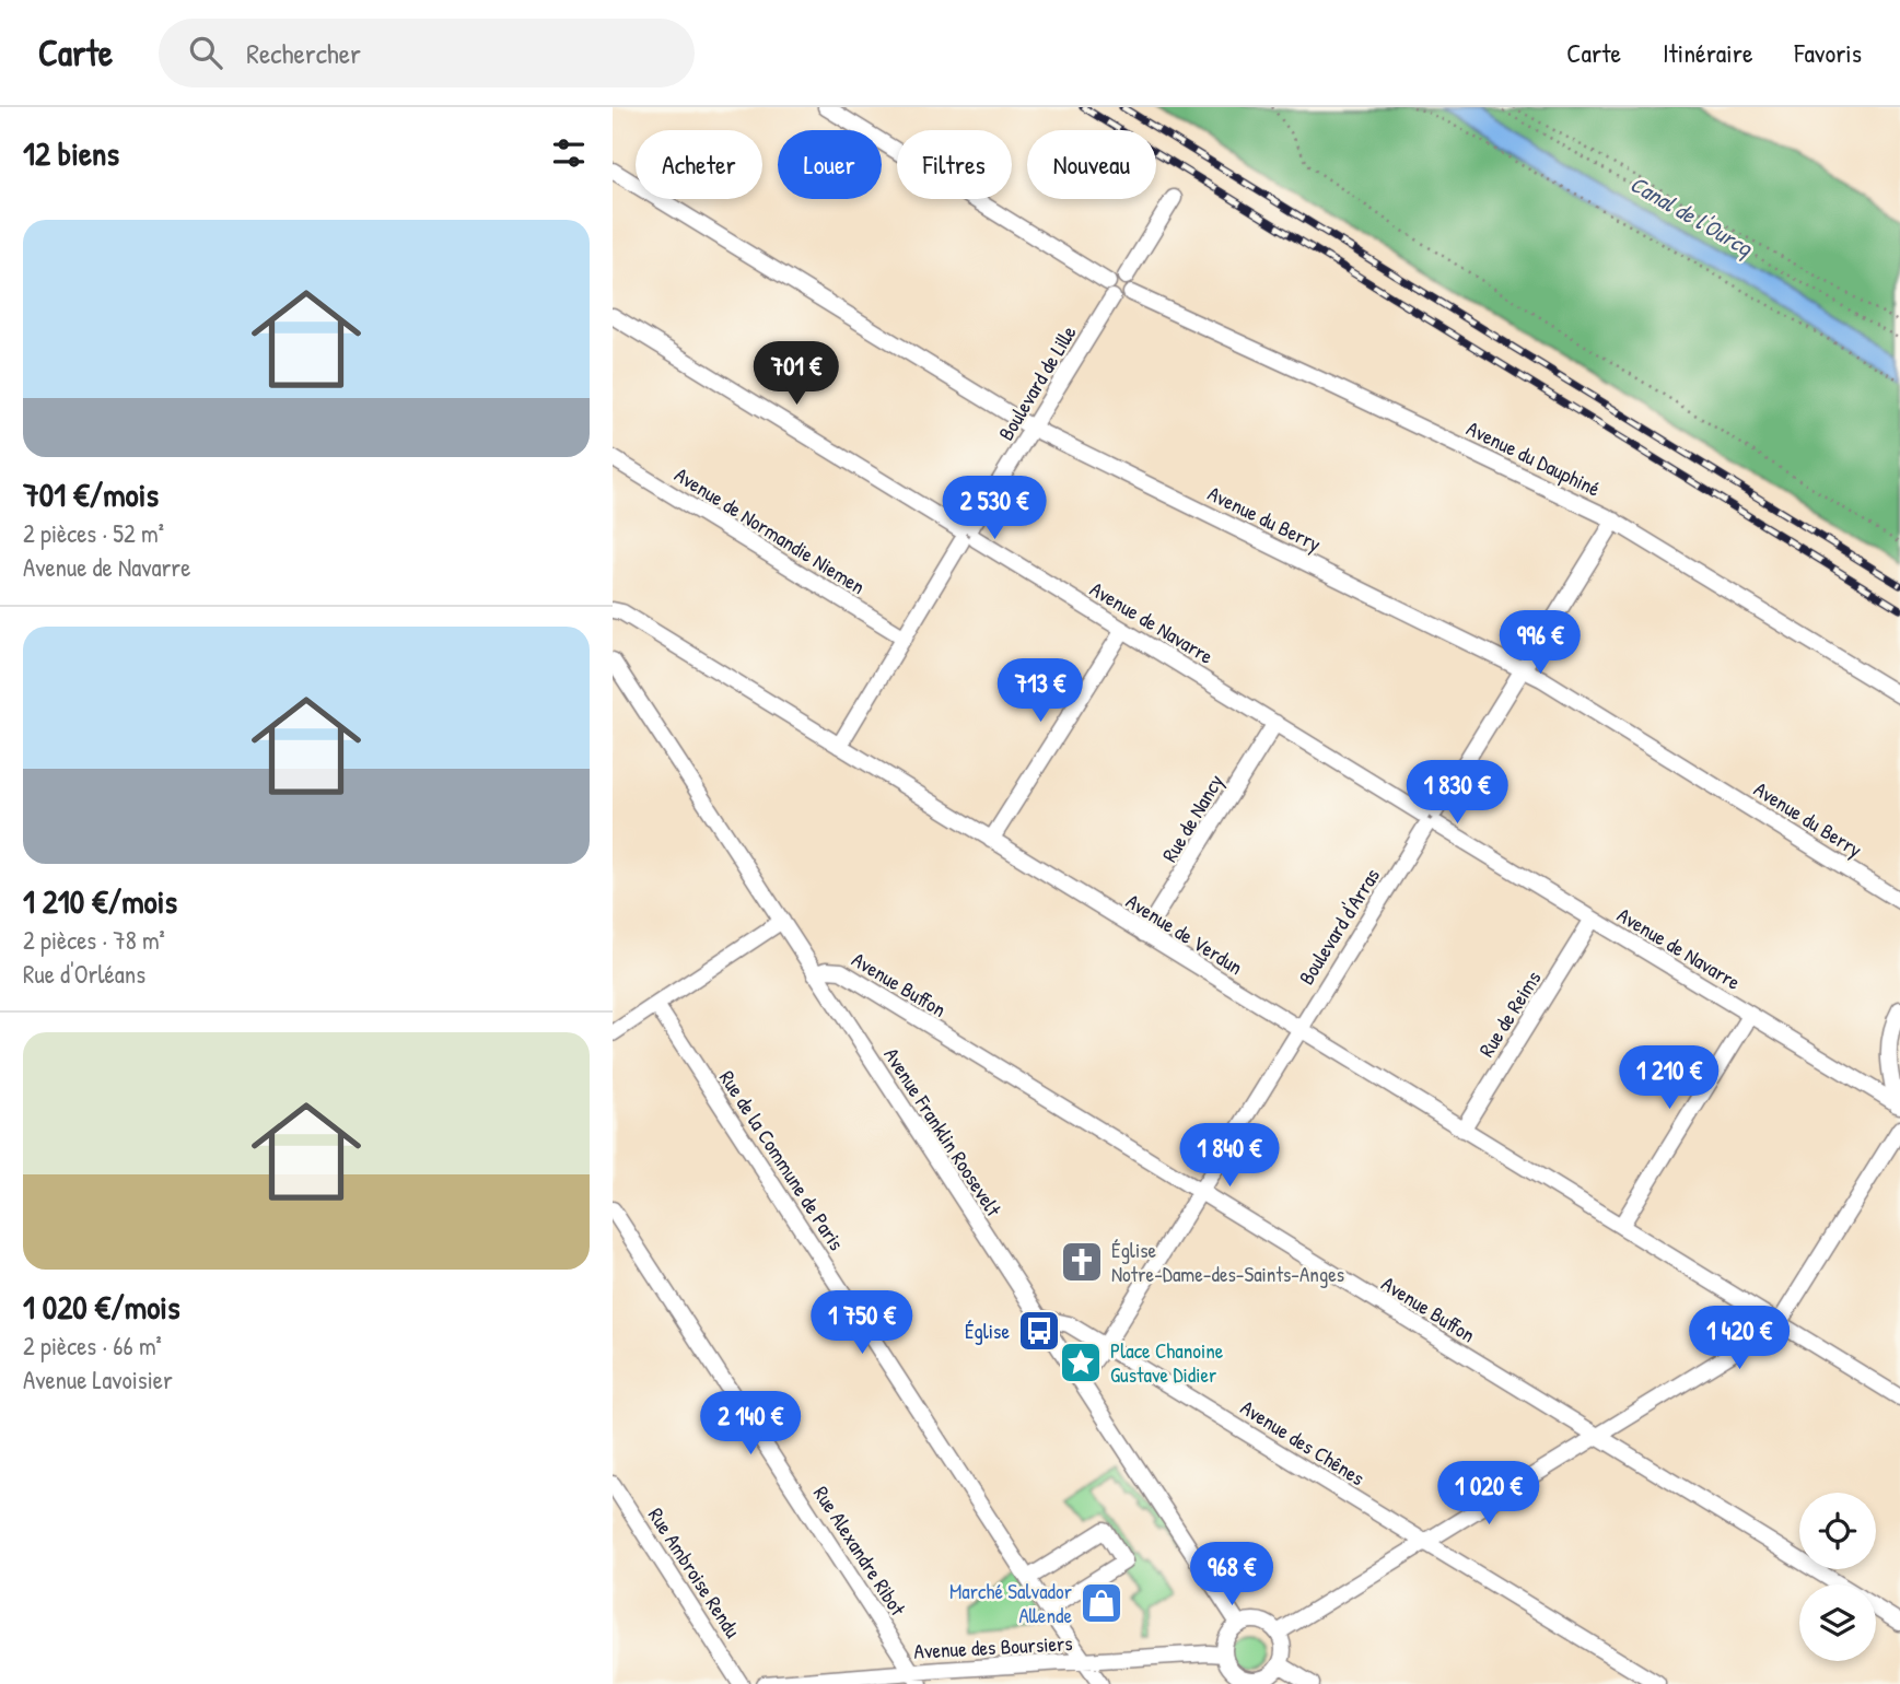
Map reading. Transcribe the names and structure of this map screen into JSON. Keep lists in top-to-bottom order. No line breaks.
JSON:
{"streets":{"street":["Boulevard de Lille","Avenue du Dauphiné","Avenue du Berry","Avenue de Normandie Niemen","Avenue de Navarre","Rue de Nancy","Boulevard d'Arras","Avenue de Verdun","Avenue Buffon","Rue de Reims","Avenue Franklin Roosevelt","Rue de la Commune de Paris","Avenue des Chênes","Rue Alexandre Ribot","Rue Ambroise Rendu","Avenue des Boursiers"]},"crossings":[["Boulevard de Lille","Avenue du Dauphiné"],["Boulevard de Lille","Avenue du Berry"],["Boulevard de Lille","Avenue de Normandie Niemen"],["Boulevard de Lille","Avenue de Navarre"],["Boulevard de Lille","Avenue de Verdun"],["Avenue du Dauphiné","Boulevard d'Arras"],["Avenue du Berry","Boulevard d'Arras"],["Avenue de Navarre","Rue de Nancy"],["Avenue de Navarre","Boulevard d'Arras"],["Avenue de Navarre","Rue de Reims"],["Rue de Nancy","Avenue de Verdun"],["Boulevard d'Arras","Avenue de Verdun"],["Boulevard d'Arras","Avenue Buffon"],["Boulevard d'Arras","Avenue Franklin Roosevelt"],["Boulevard d'Arras","Avenue des Chênes"],["Avenue de Verdun","Rue de Reims"],["Avenue Buffon","Avenue Franklin Roosevelt"],["Avenue Franklin Roosevelt","Avenue des Chênes"],["Avenue Franklin Roosevelt","Avenue des Boursiers"],["Rue de la Commune de Paris","Avenue des Boursiers"],["Rue Alexandre Ribot","Avenue des Boursiers"]],"water":["Canal de l'Ourcq"],"places":{"church":["Église Notre-Dame-des-Saints-Anges"],"bus stop":["Église"],"place":["Place Chanoine Gustave Didier"],"shop":["Marché Salvador Allende"]},"page":{"header":"Carte","search":"Rechercher","nav":["Carte","Itinéraire","Favoris"],"heading":"12 biens","chip":["Acheter","Louer","Filtres","Nouveau"],"list":[{"name":"701 €/mois","note":"2 pièces · 52 m² · Avenue de Navarre"},{"name":"1 210 €/mois","note":"2 pièces · 78 m² · Rue d'Orléans"},{"name":"1 020 €/mois","note":"2 pièces · 66 m² · Avenue Lavoisier"}],"price":["701 €","2 530 €","996 €","713 €","1 830 €","1 210 €","1 840 €","1 750 €","1 420 €","2 140 €","1 020 €","968 €"]}}
